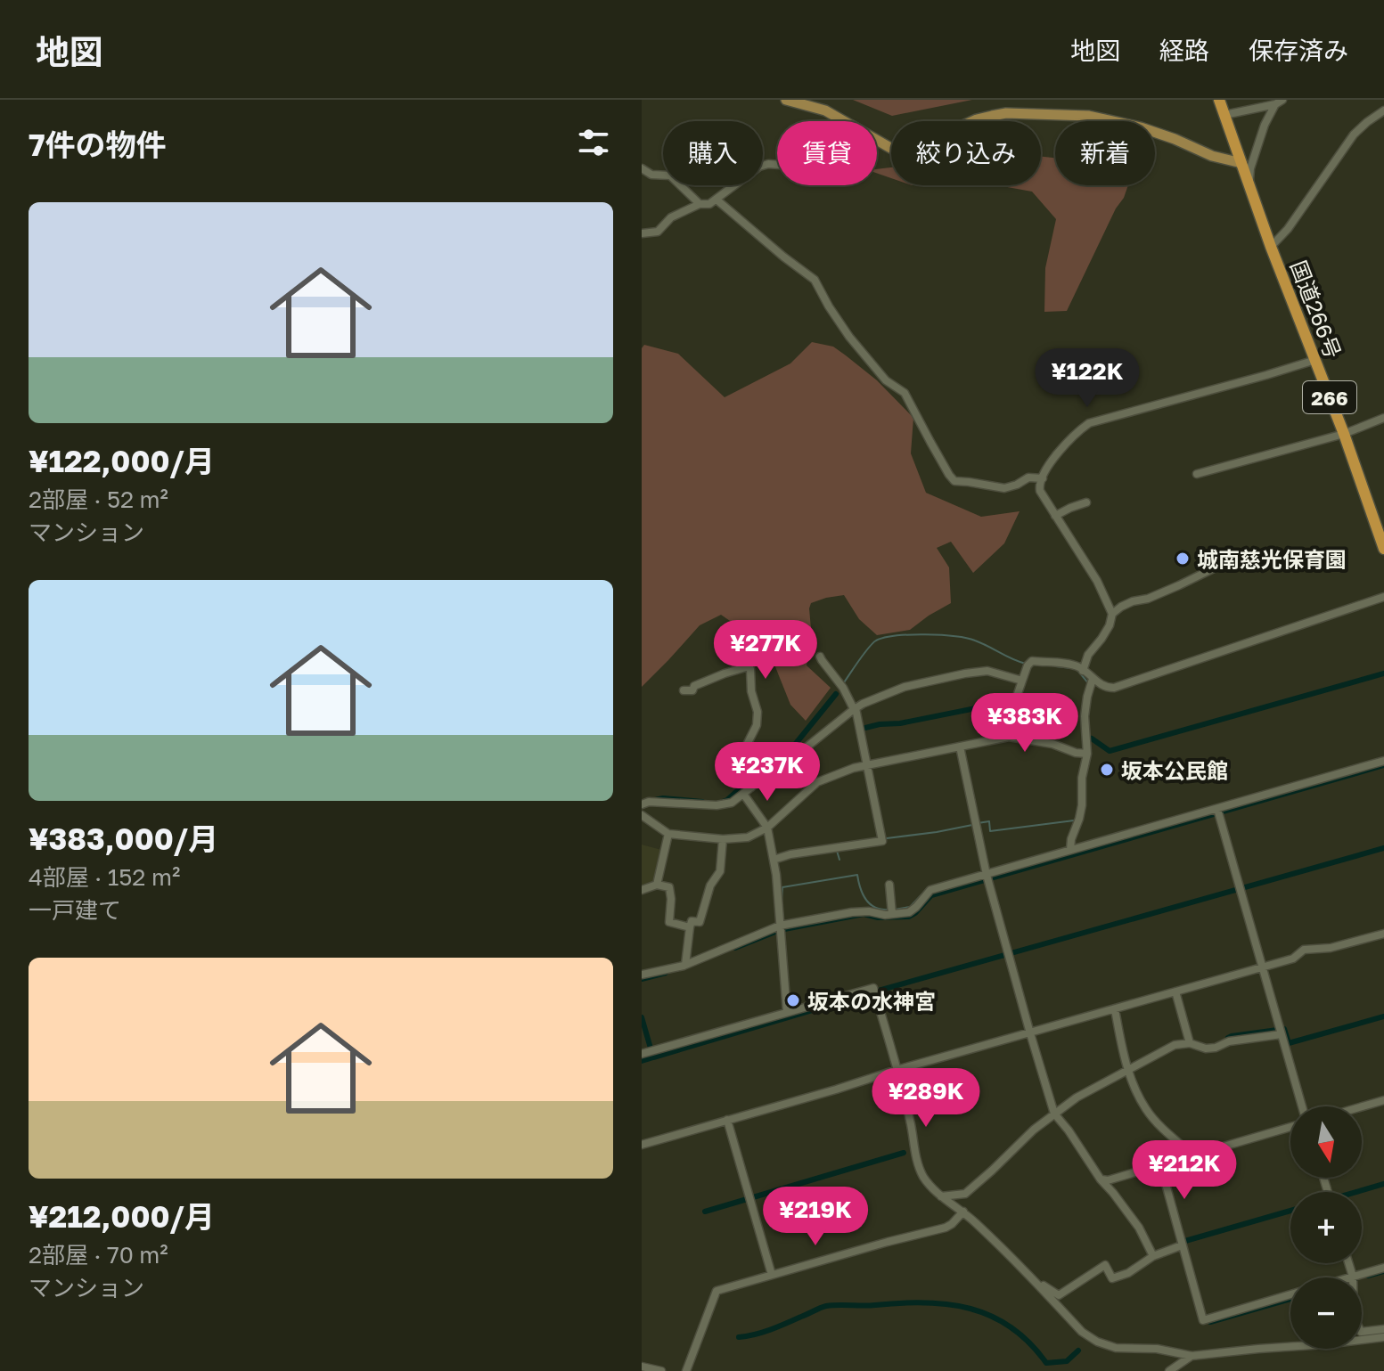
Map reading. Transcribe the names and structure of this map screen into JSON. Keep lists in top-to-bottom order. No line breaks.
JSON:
{"streets":{"highway":["国道266号","266"]},"crossings":[["国道266号","266"]],"places":["城南慈光保育園","坂本公民館","坂本の水神宮"],"north":"bottom","page":{"header":"地図","nav":["地図","経路","保存済み"],"heading":"7件の物件","chip":["購入","賃貸","絞り込み","新着"],"list":[{"name":"¥122,000/月","note":"2部屋 · 52 m² · マンション"},{"name":"¥383,000/月","note":"4部屋 · 152 m² · 一戸建て"},{"name":"¥212,000/月","note":"2部屋 · 70 m² · マンション"}],"price":["¥122K","¥277K","¥383K","¥237K","¥289K","¥212K","¥219K"],"map_buttons":["+","−"]}}
